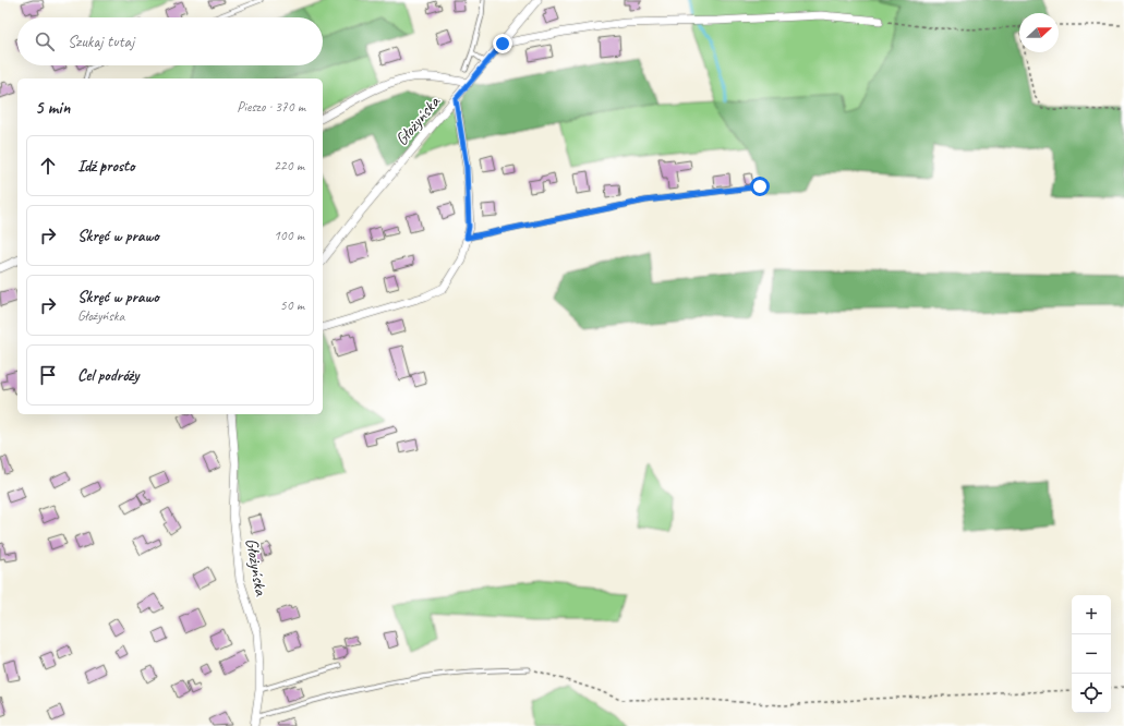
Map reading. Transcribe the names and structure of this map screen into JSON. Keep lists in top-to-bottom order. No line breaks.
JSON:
{"streets":{"street":["Głożyńska"]},"north":"right","page":{"search":"Szukaj tutaj","heading":["5 min","Pieszo · 370 m"],"list":[["Idź prosto","220 m"],["Skręć w prawo","100 m"],["Skręć w prawo","Głożyńska","50 m"],"Cel podróży"],"map_buttons":["+","−"]}}
